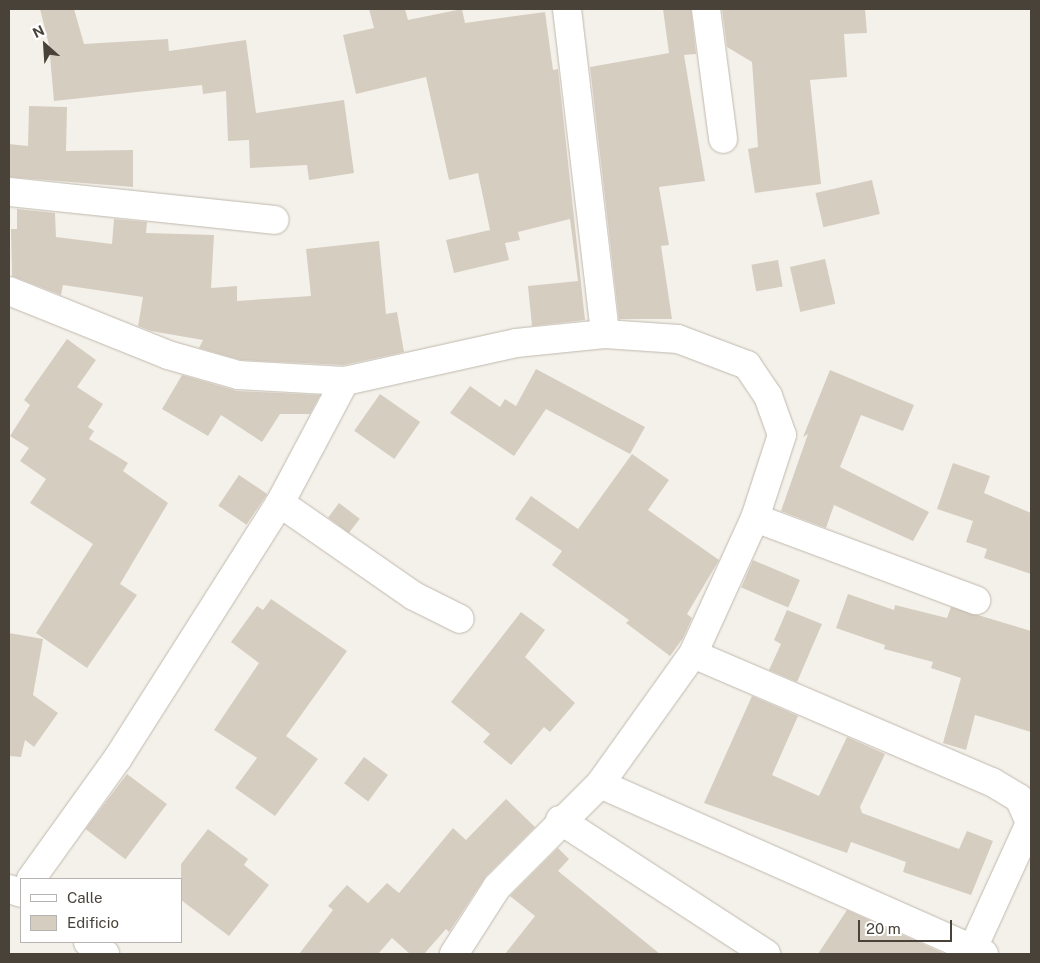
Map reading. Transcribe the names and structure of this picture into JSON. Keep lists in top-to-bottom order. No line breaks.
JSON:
{"legend":["Calle","Edificio"],"scale_bar":"20 m","north":"top left"}
